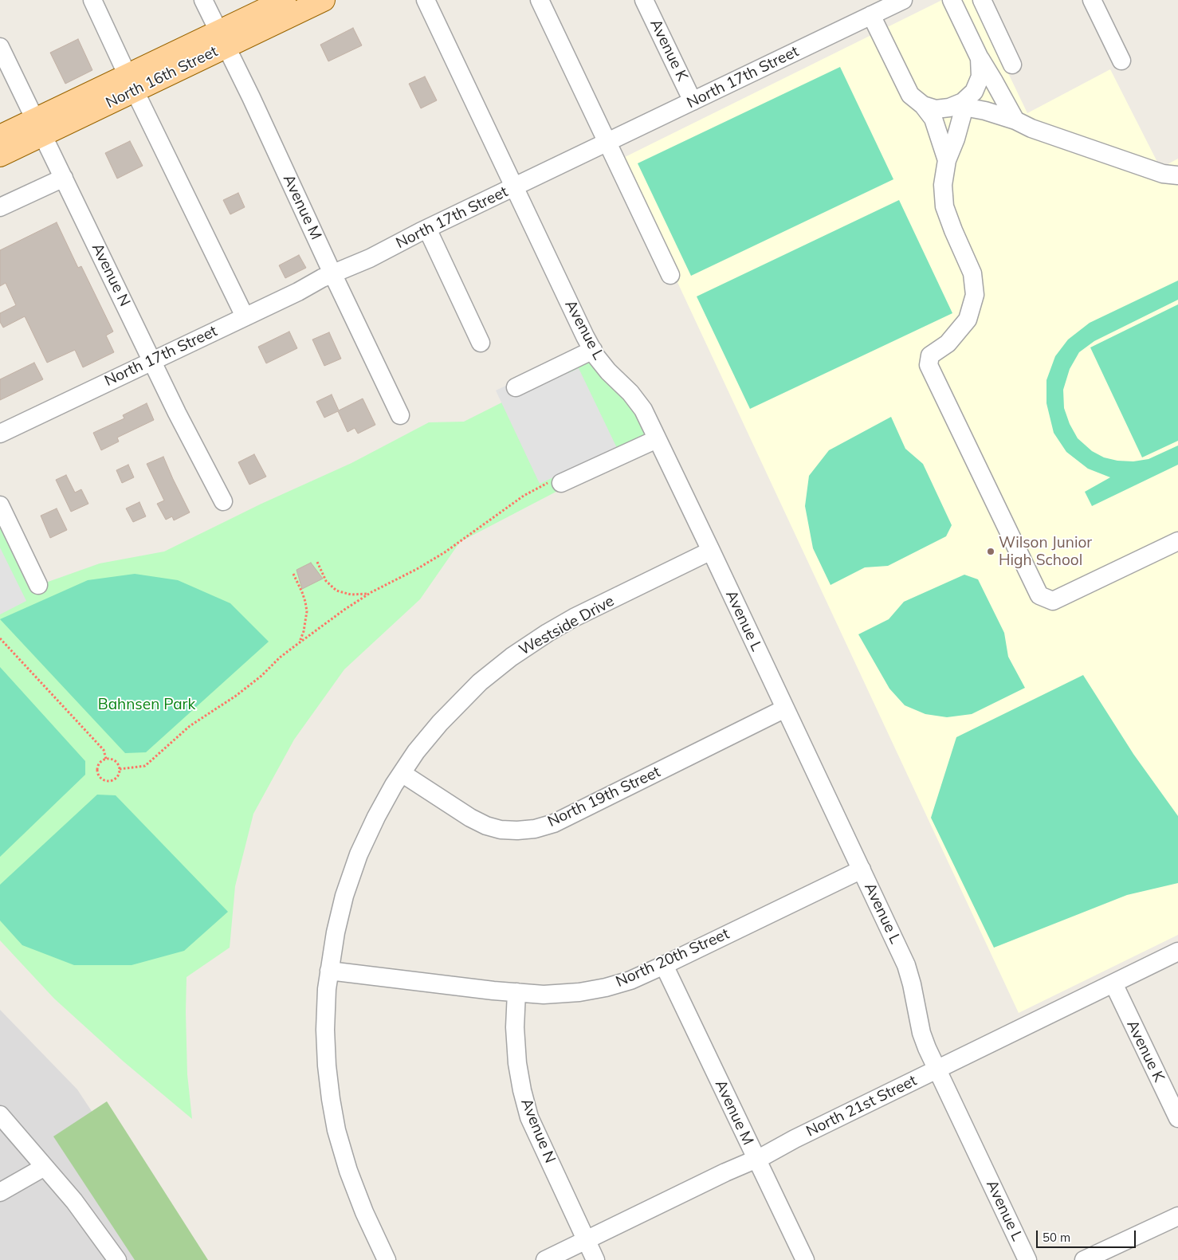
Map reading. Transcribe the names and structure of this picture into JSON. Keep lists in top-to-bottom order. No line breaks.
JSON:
{"streets":{"main road":["North 16th Street"],"street":["Avenue K","North 17th Street","Avenue M","Avenue N","Avenue L","Westside Drive","North 19th Street","North 20th Street","North 21st Street"]},"crossings":[["Avenue K","North 17th Street"],["Avenue K","North 21st Street"],["North 16th Street","Avenue M"],["North 16th Street","Avenue N"],["North 17th Street","Avenue M"],["North 17th Street","Avenue N"],["North 17th Street","Avenue L"],["Avenue M","North 20th Street"],["Avenue M","North 21st Street"],["Avenue N","North 20th Street"],["Avenue N","North 21st Street"],["Avenue L","Westside Drive"],["Avenue L","North 19th Street"],["Avenue L","North 20th Street"],["Avenue L","North 21st Street"],["Westside Drive","North 19th Street"],["Westside Drive","North 20th Street"]],"parks":["Bahnsen Park"],"places":["Wilson Junior High School"],"scale_bar":"50 m"}
